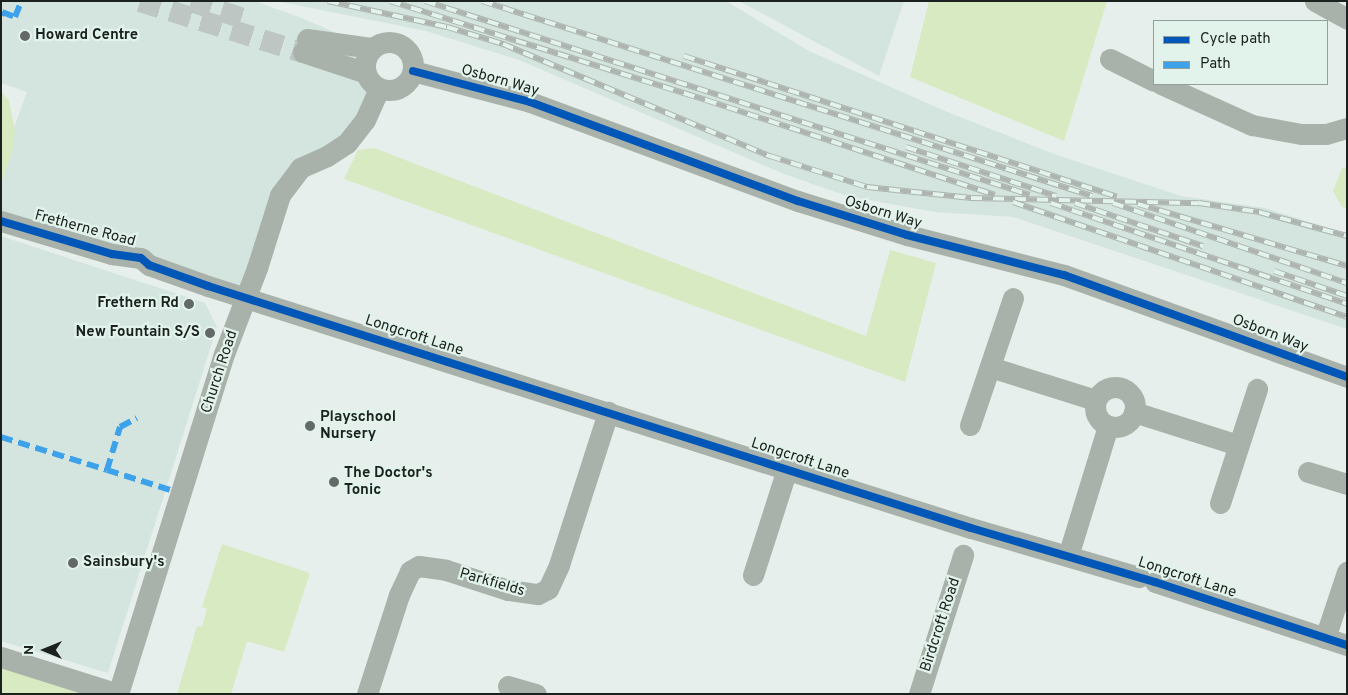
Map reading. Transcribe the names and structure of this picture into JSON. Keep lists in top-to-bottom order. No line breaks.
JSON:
{"streets":{"street":["Osborn Way","Fretherne Road","Longcroft Lane","Church Road","Parkfields","Birdcroft Road"]},"crossings":[["Osborn Way","Church Road"],["Fretherne Road","Longcroft Lane"],["Fretherne Road","Church Road"],["Longcroft Lane","Church Road"],["Longcroft Lane","Parkfields"]],"places":["Howard Centre","Frethern Rd","New Fountain S/S","Playschool Nursery","The Doctor's Tonic","Sainsbury's"],"legend":["Cycle path","Path"],"north":"left"}
